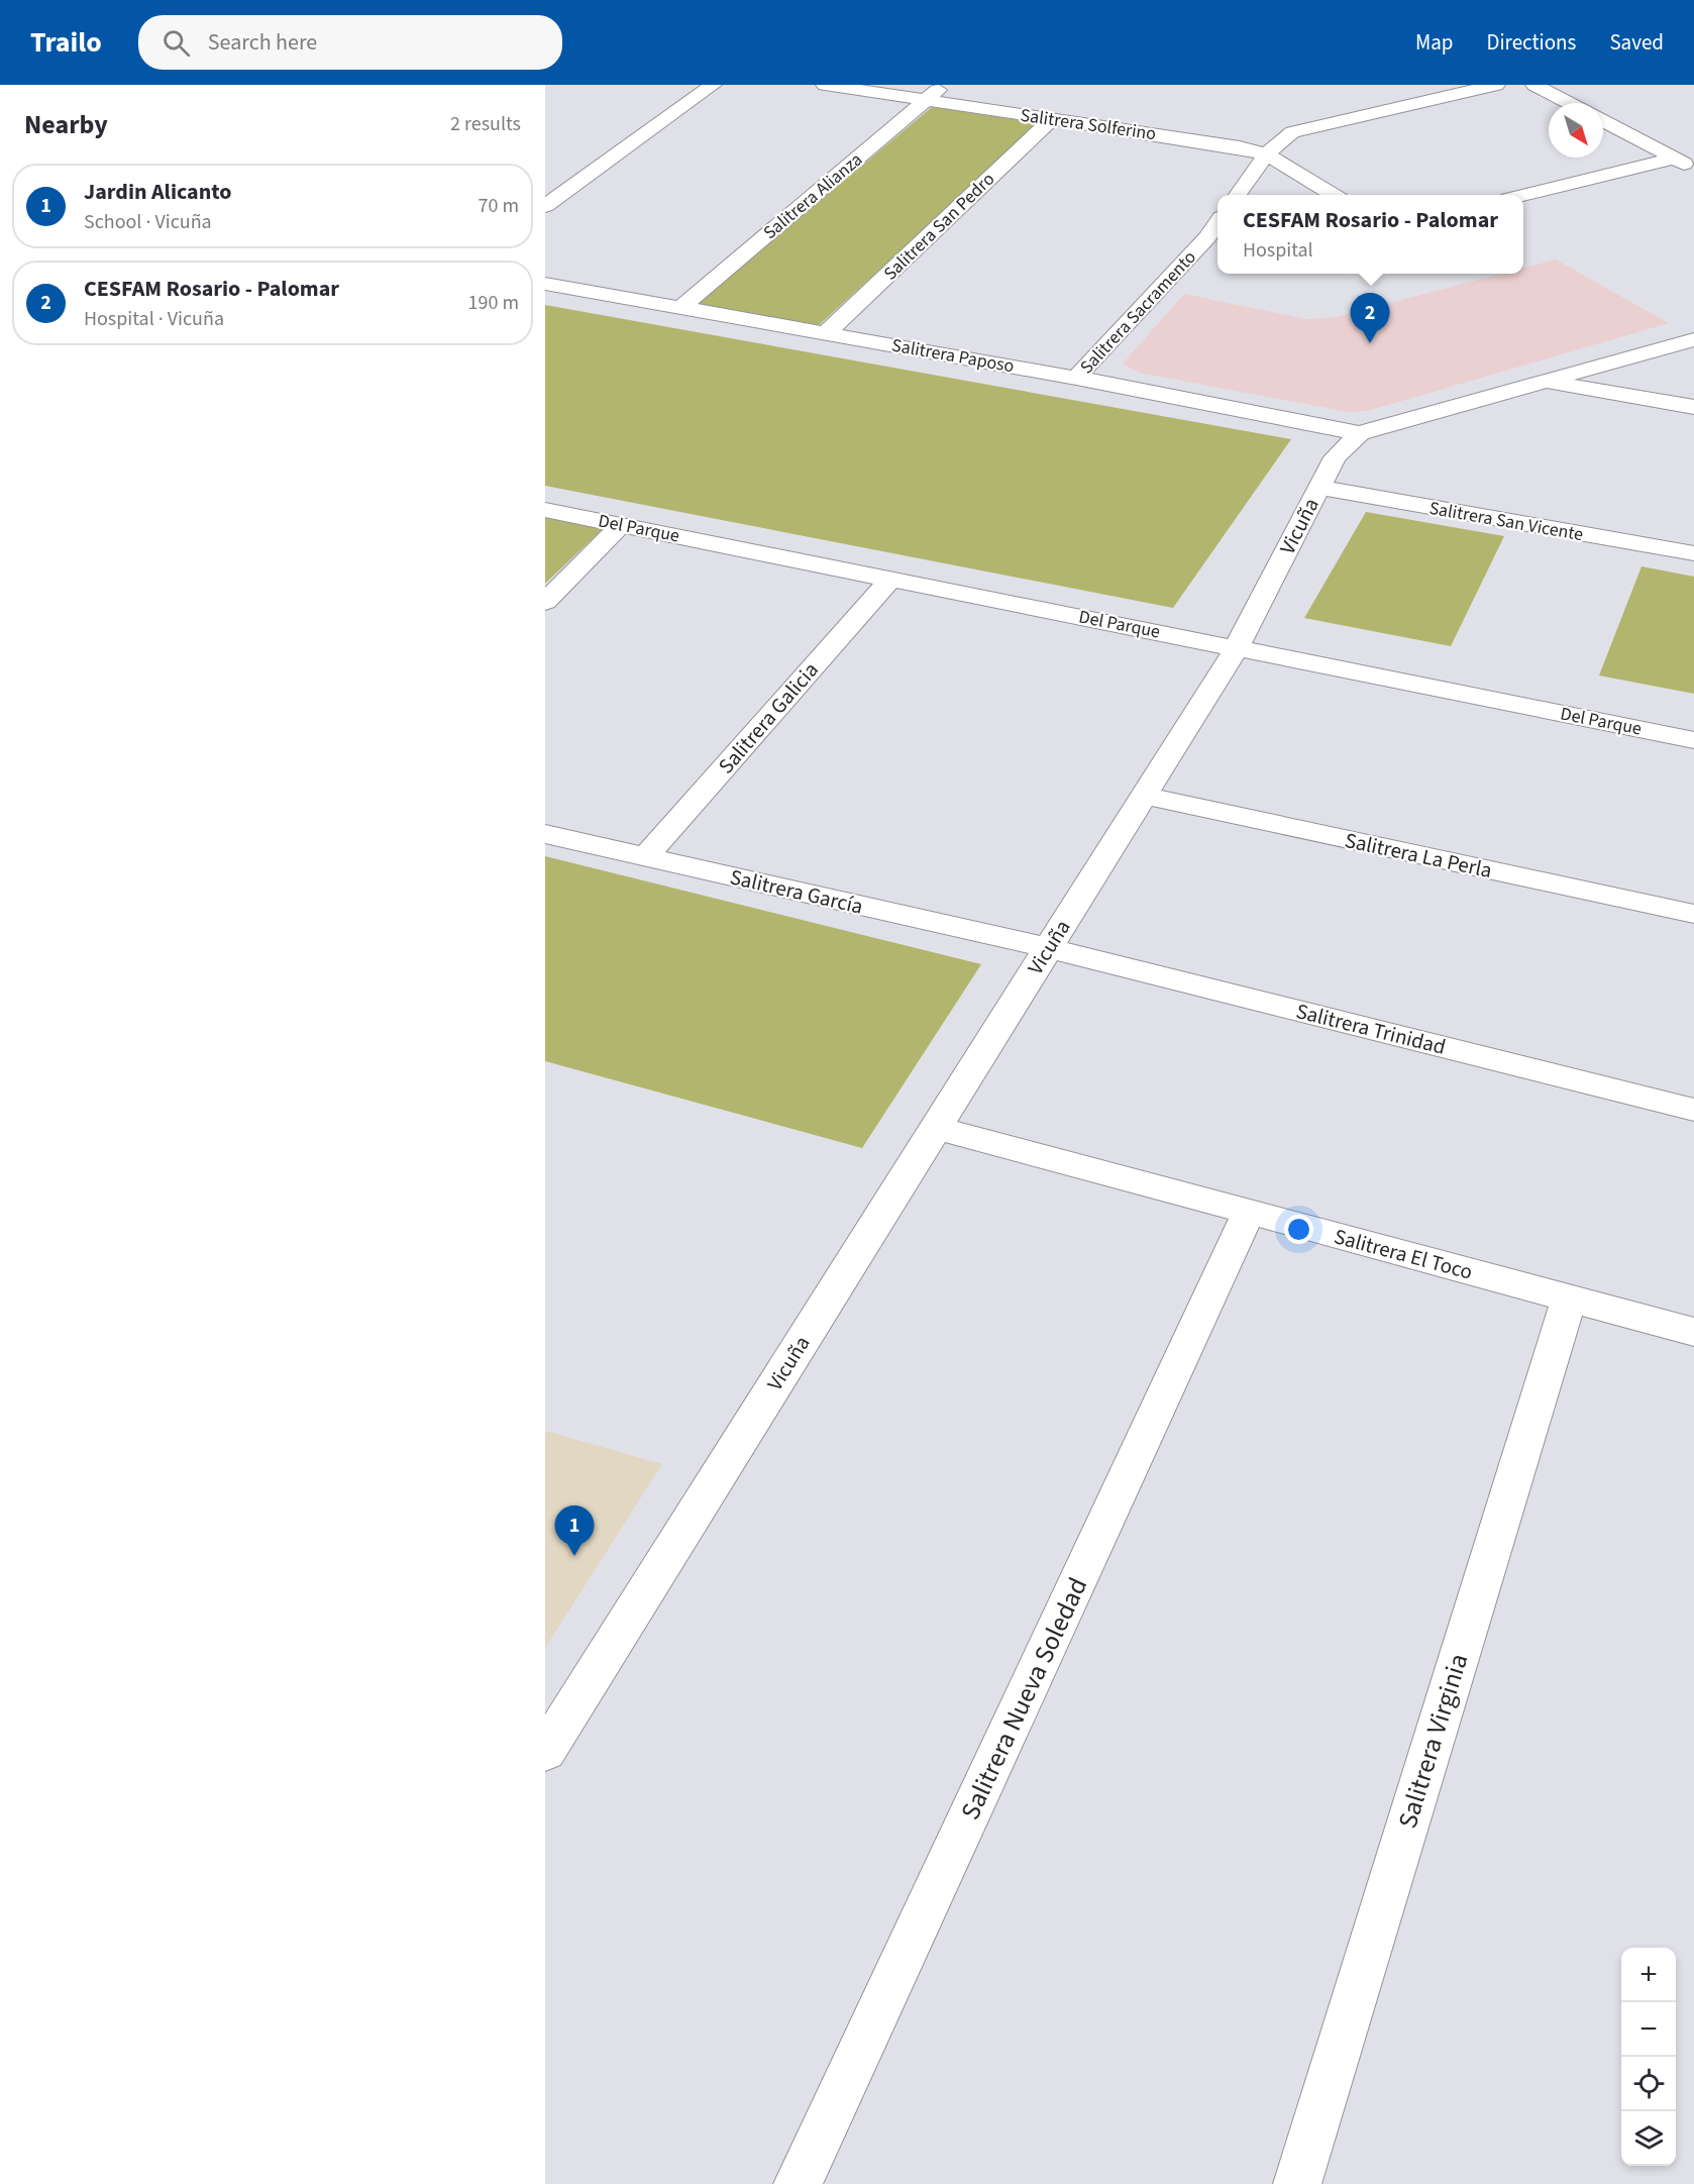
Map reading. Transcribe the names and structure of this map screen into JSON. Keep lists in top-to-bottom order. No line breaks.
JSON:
{"streets":{"street":["Salitrera Solferino","Salitrera Alianza","Salitrera San Pedro","Salitrera Sacramento","Salitrera Paposo","Salitrera San Vicente","Vicuña","Del Parque","Salitrera Galicia","Salitrera La Perla","Salitrera García","Salitrera Trinidad","Salitrera El Toco","Salitrera Nueva Soledad","Salitrera Virginia"]},"crossings":[["Salitrera Solferino","Salitrera Alianza"],["Salitrera Solferino","Salitrera San Pedro"],["Salitrera Alianza","Salitrera Paposo"],["Salitrera San Pedro","Salitrera Paposo"],["Salitrera Sacramento","Salitrera Paposo"],["Salitrera Paposo","Vicuña"],["Salitrera San Vicente","Vicuña"],["Vicuña","Del Parque"],["Vicuña","Salitrera La Perla"],["Vicuña","Salitrera García"],["Vicuña","Salitrera Trinidad"],["Vicuña","Salitrera El Toco"],["Del Parque","Salitrera Galicia"],["Salitrera Galicia","Salitrera García"],["Salitrera García","Salitrera Trinidad"],["Salitrera El Toco","Salitrera Nueva Soledad"],["Salitrera El Toco","Salitrera Virginia"]],"north":"bottom right","page":{"header":"Trailo","search":"Search here","nav":["Map","Directions","Saved"],"heading":["Nearby","2 results"],"list":[{"mark":"1","name":"Jardin Alicanto","note":"School · Vicuña","value":"70 m"},{"mark":"2","name":"CESFAM Rosario - Palomar","note":"Hospital · Vicuña","value":"190 m"}],"popup":["CESFAM Rosario - Palomar","Hospital"],"pins":["2","1"],"map_buttons":["+","−"]}}
